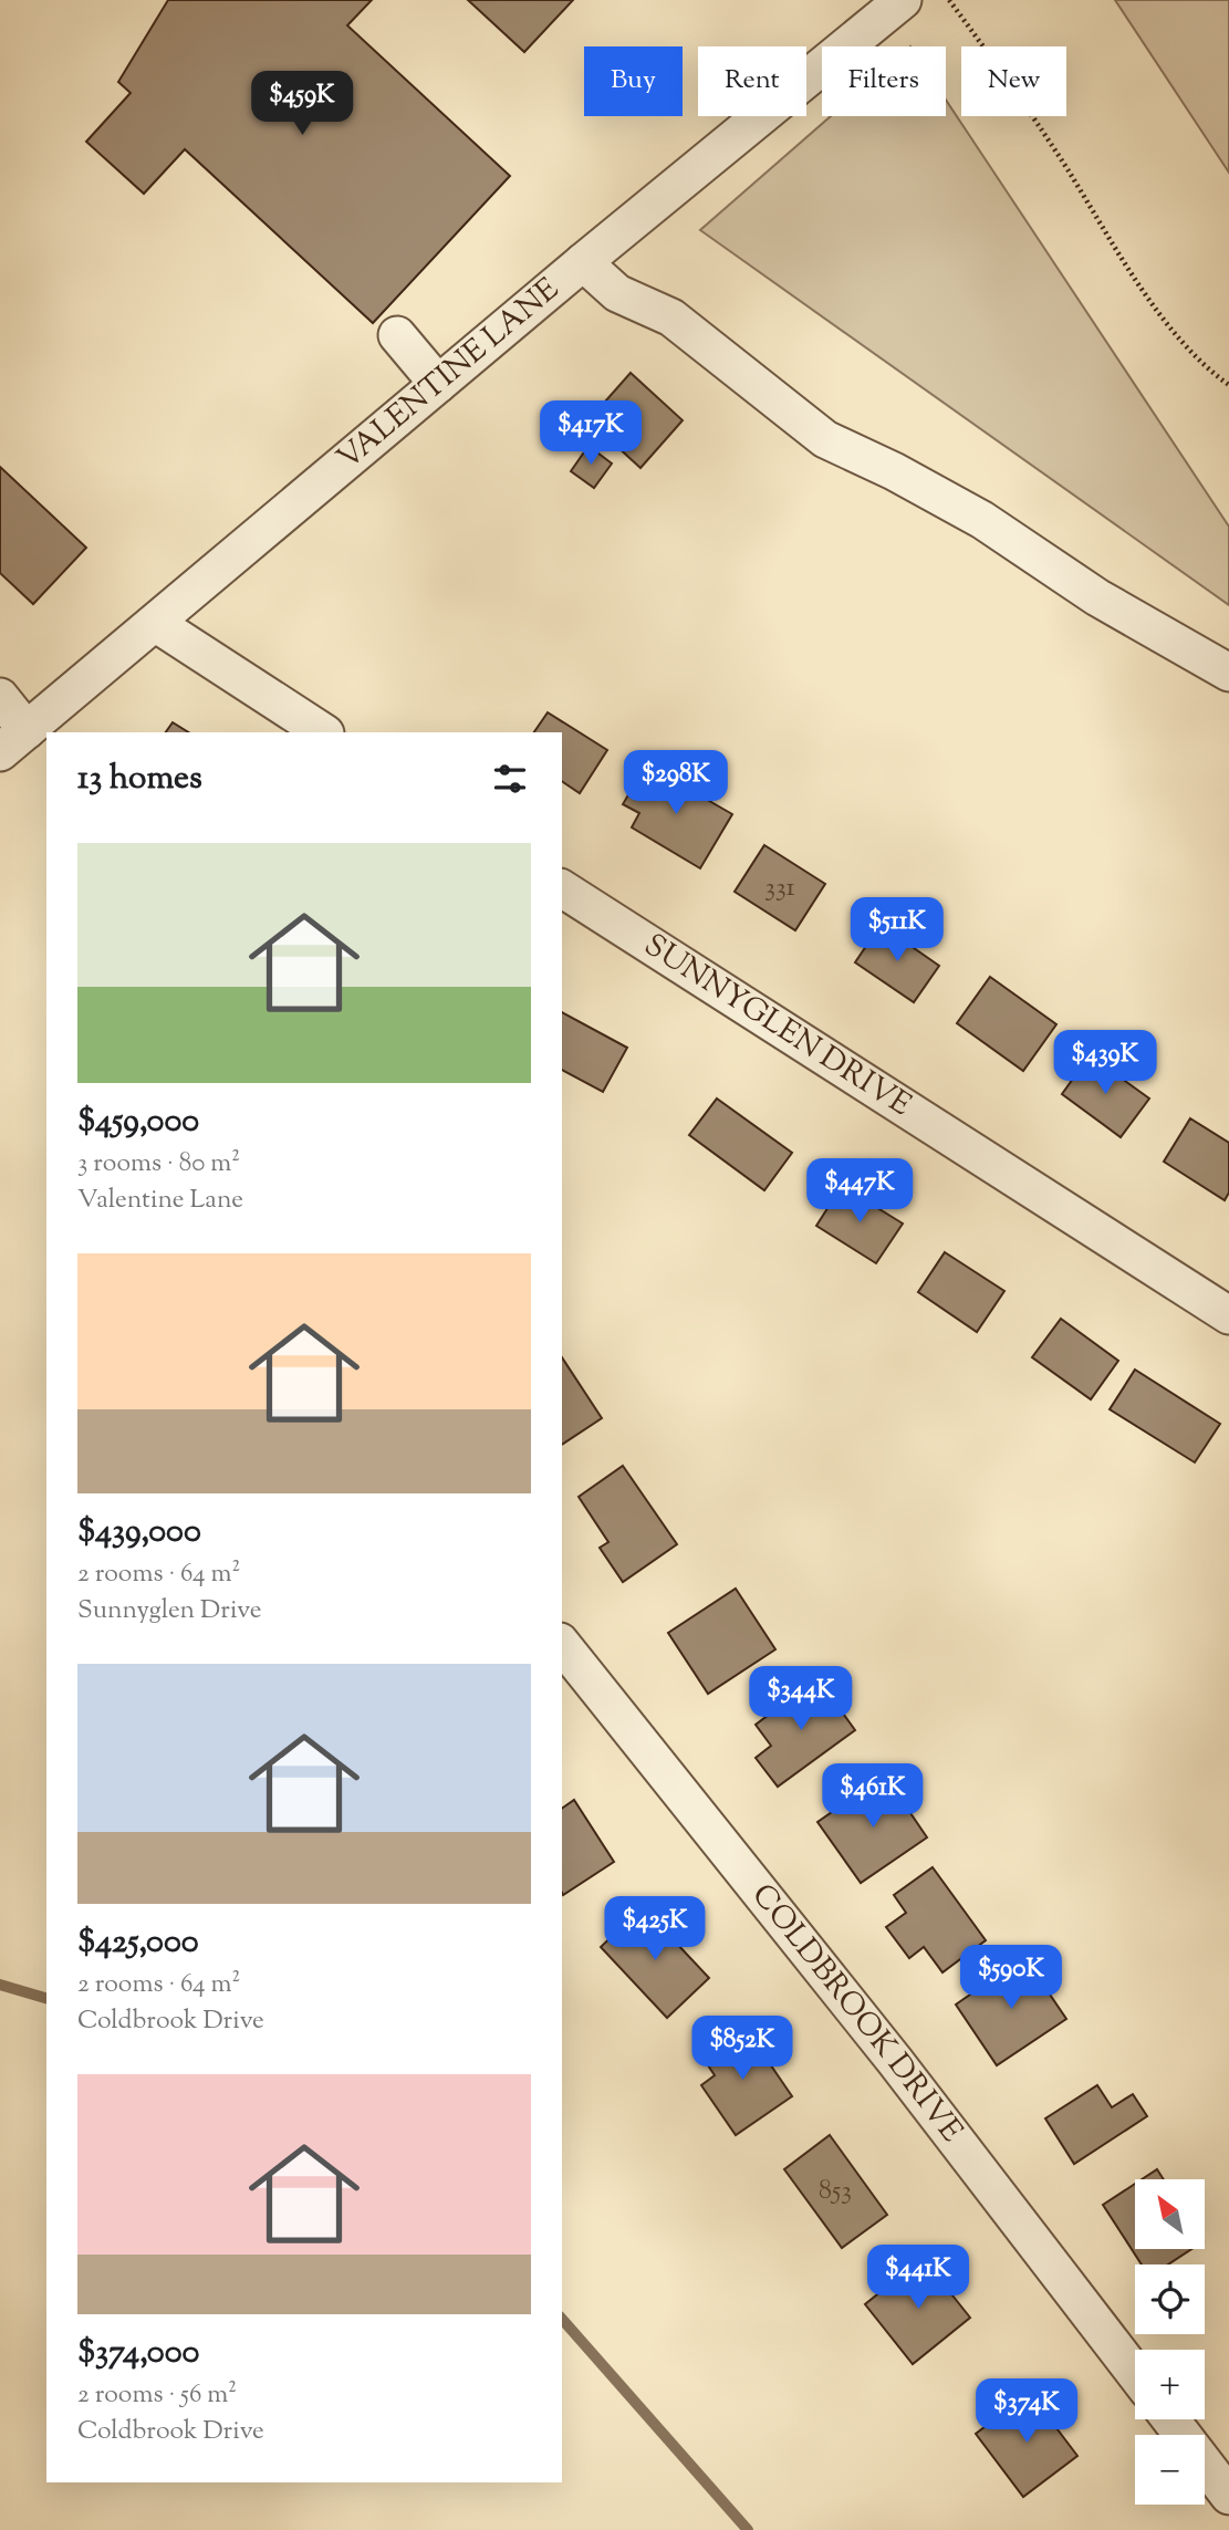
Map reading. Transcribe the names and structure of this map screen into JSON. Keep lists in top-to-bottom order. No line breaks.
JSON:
{"streets":{"street":["VALENTINE LANE","SUNNYGLEN DRIVE","COLDBROOK DRIVE"]},"house_numbers":["331","853"],"north":"top left","page":{"chip":["Buy","Rent","Filters","New"],"price":["$459K","$417K","$298K","$511K","$439K","$447K","$344K","$461K","$425K","$590K","$852K","$441K","$374K"],"heading":"13 homes","list":[{"name":"$459,000","note":"3 rooms · 80 m² · Valentine Lane"},{"name":"$439,000","note":"2 rooms · 64 m² · Sunnyglen Drive"},{"name":"$425,000","note":"2 rooms · 64 m² · Coldbrook Drive"},{"name":"$374,000","note":"2 rooms · 56 m² · Coldbrook Drive"}],"map_buttons":["+","−"]}}
